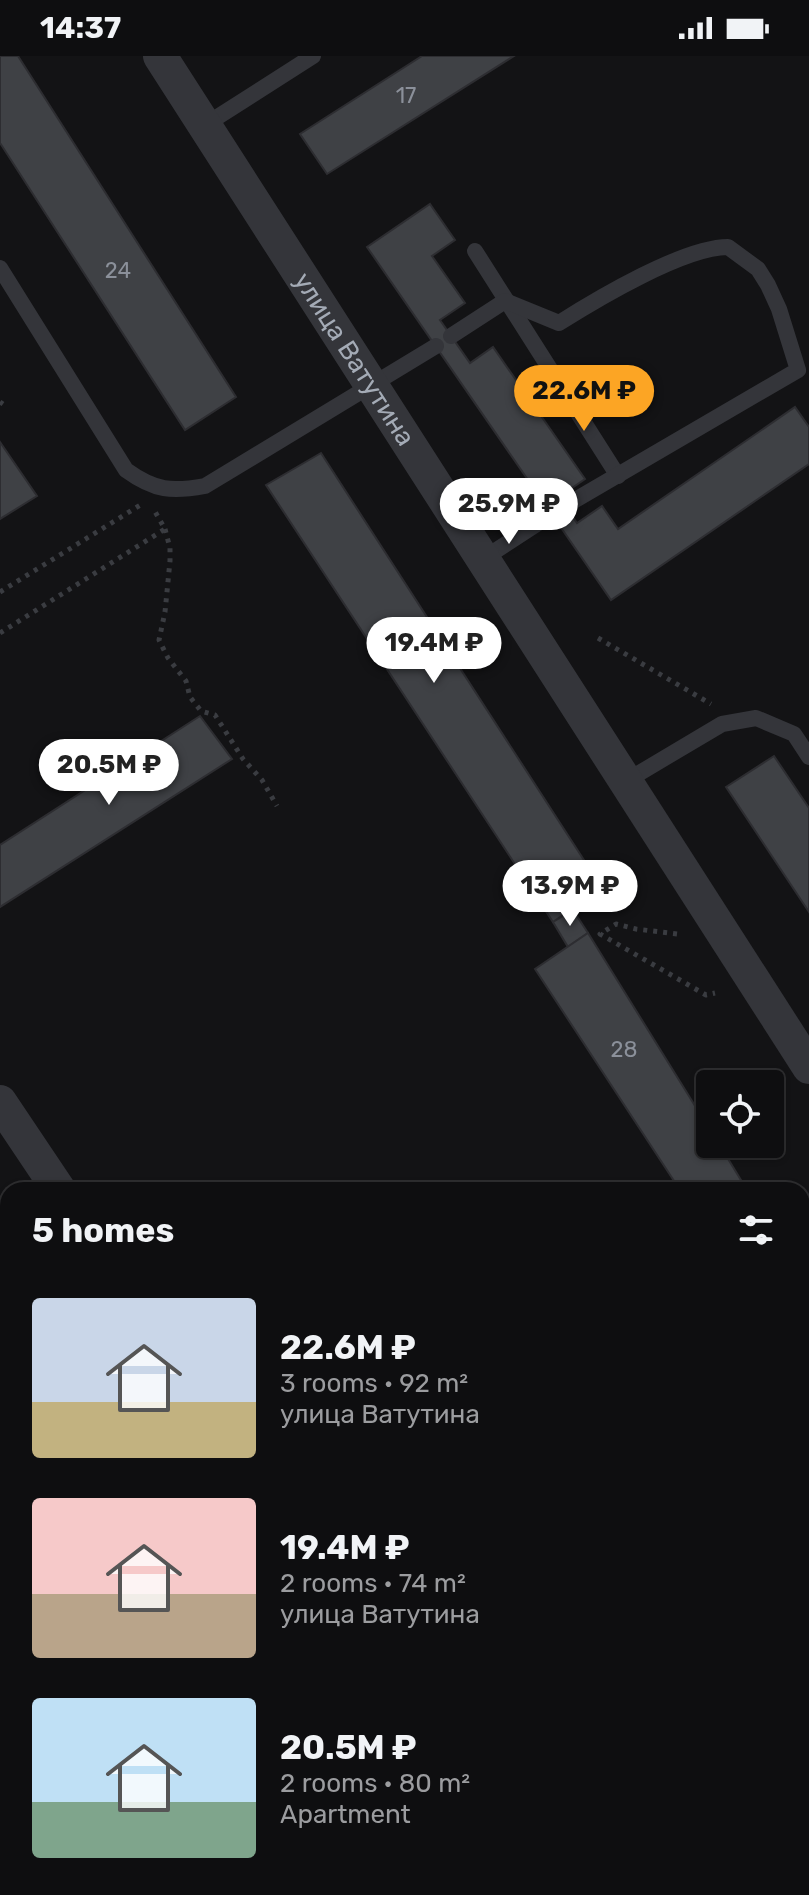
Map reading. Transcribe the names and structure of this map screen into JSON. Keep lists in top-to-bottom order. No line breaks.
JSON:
{"streets":{"street":["улица Ватутина"]},"house_numbers":["17","24","28"],"page":{"status":"14:37","price":["22.6M ₽","25.9M ₽","19.4M ₽","20.5M ₽","13.9M ₽"],"heading":"5 homes","list":[{"name":"22.6M ₽","note":"3 rooms · 92 m² · улица Ватутина"},{"name":"19.4M ₽","note":"2 rooms · 74 m² · улица Ватутина"},{"name":"20.5M ₽","note":"2 rooms · 80 m² · Apartment"}]}}
